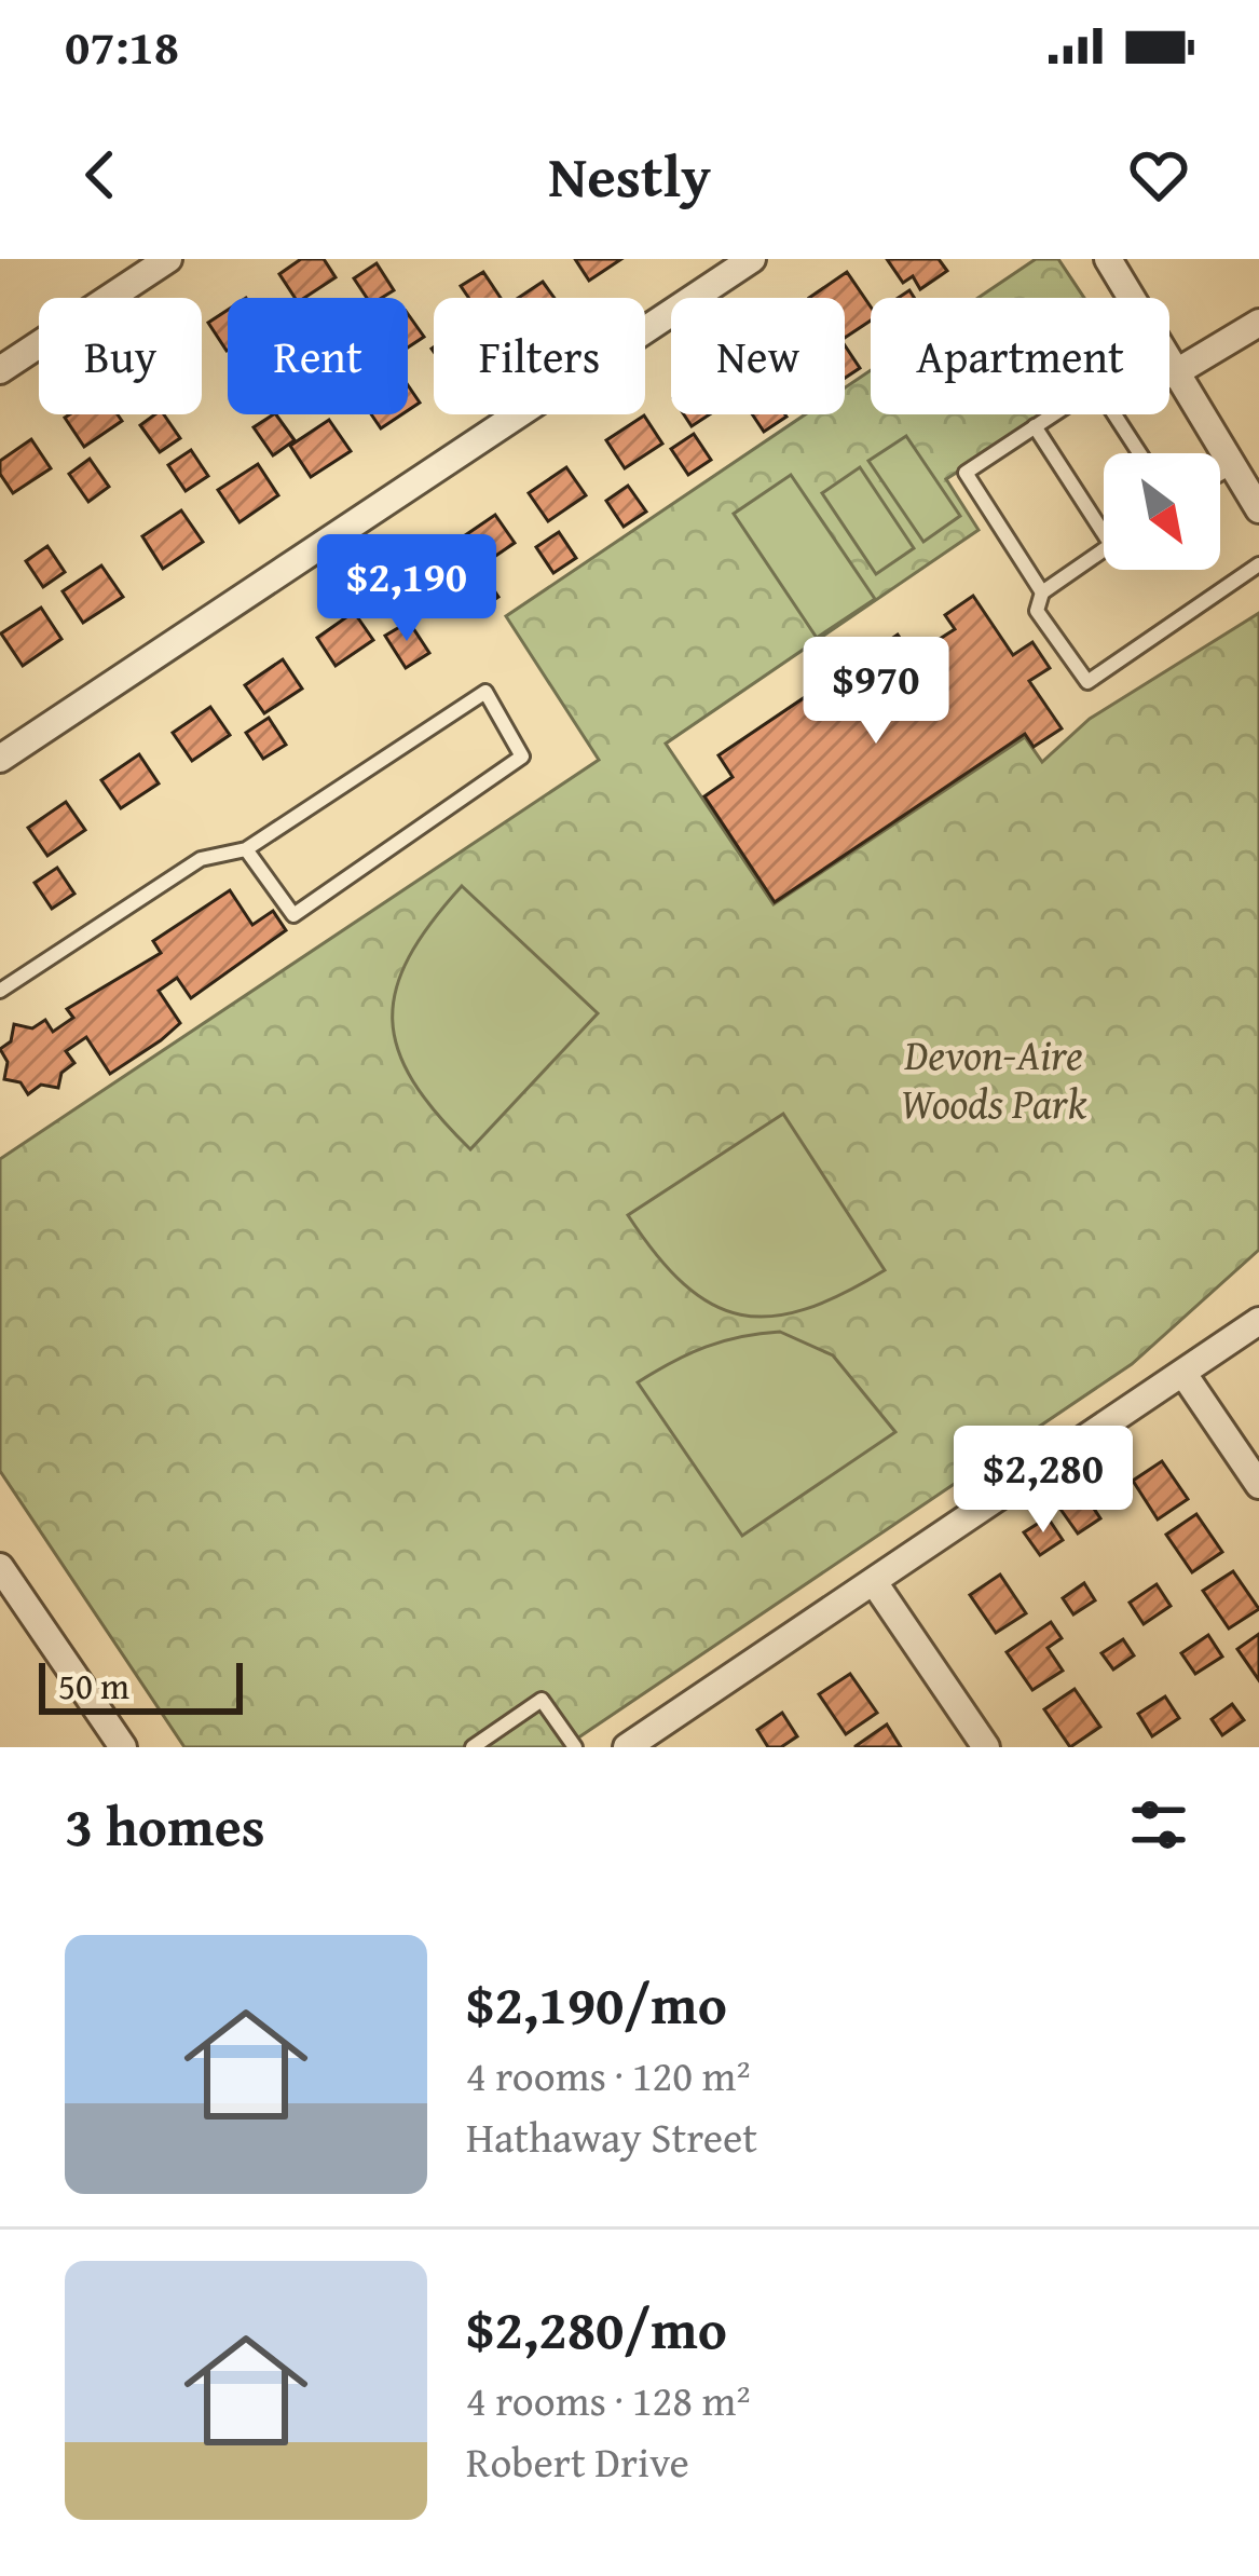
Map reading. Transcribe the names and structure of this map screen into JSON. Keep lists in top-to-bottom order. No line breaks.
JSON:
{"parks":["Devon-Aire Woods Park"],"scale_bar":"50 m","north":"bottom right","page":{"status":"07:18","header":"Nestly","chip":["Buy","Rent","Filters","New","Apartment"],"price":["$2,190","$970","$2,280"],"scale":"50 m","heading":"3 homes","list":[{"name":"$2,190/mo","note":"4 rooms · 120 m² · Hathaway Street"},{"name":"$2,280/mo","note":"4 rooms · 128 m² · Robert Drive"}]}}
